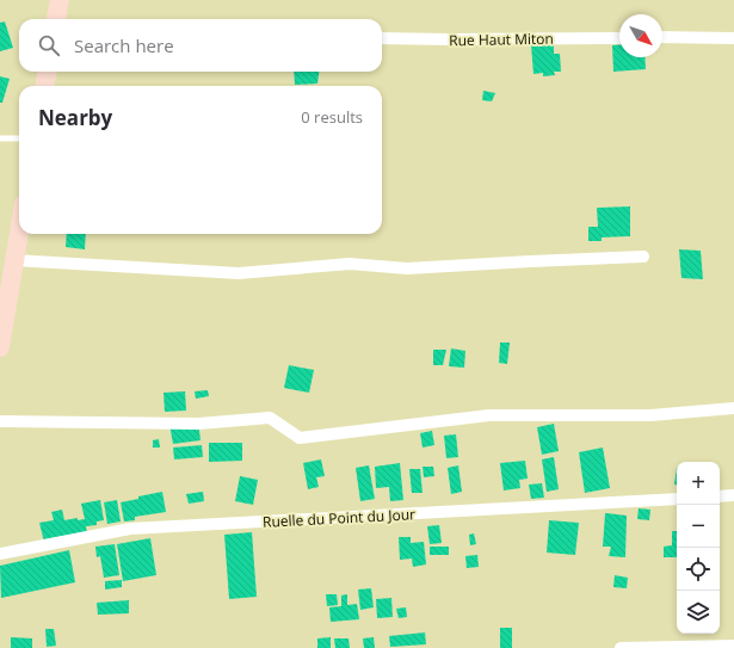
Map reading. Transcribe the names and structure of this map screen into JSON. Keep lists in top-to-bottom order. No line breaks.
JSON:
{"streets":{"street":["Rue Haut Miton","Ruelle du Point du Jour"]},"north":"bottom right","page":{"search":"Search here","heading":["Nearby","0 results"],"map_buttons":["+","−"]}}
